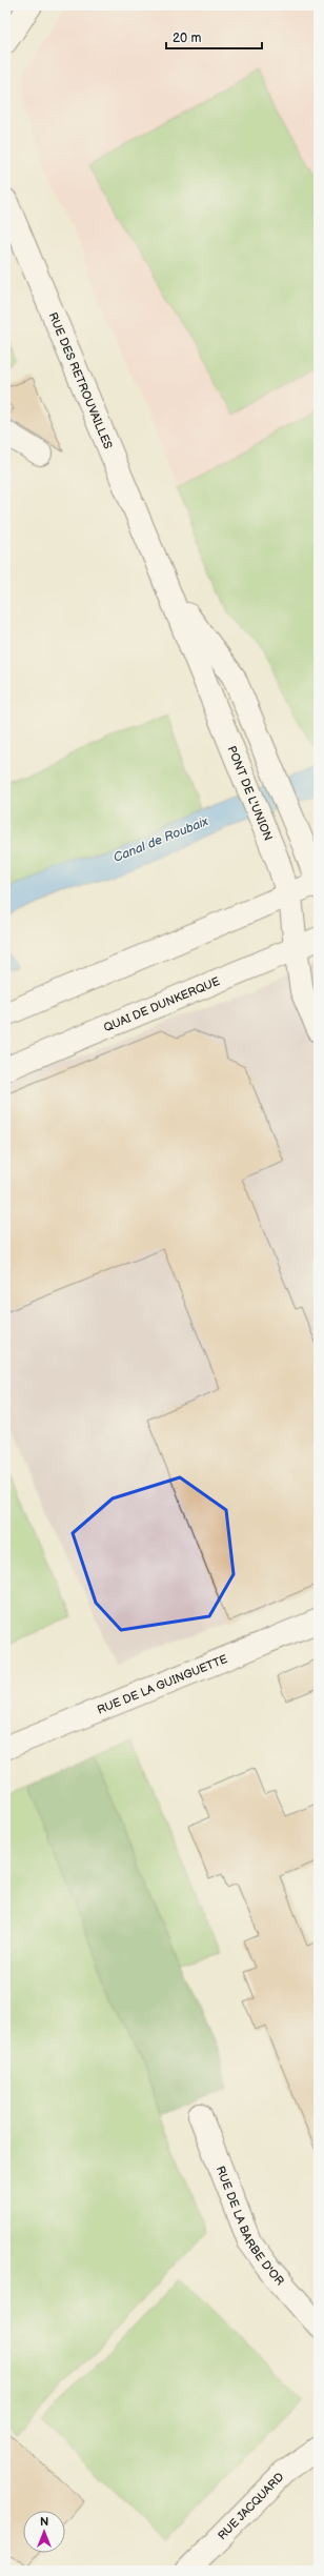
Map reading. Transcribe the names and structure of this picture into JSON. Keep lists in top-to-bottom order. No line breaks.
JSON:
{"streets":{"street":["RUE DES RETROUVAILLES","PONT DE L'UNION","QUAI DE DUNKERQUE","RUE DE LA GUINGUETTE","RUE DE LA BARBE D'OR","RUE JACQUARD"]},"crossings":[["RUE DES RETROUVAILLES","PONT DE L'UNION"],["PONT DE L'UNION","QUAI DE DUNKERQUE"]],"water":["Canal de Roubaix"],"scale_bar":"20 m","north":"top"}
